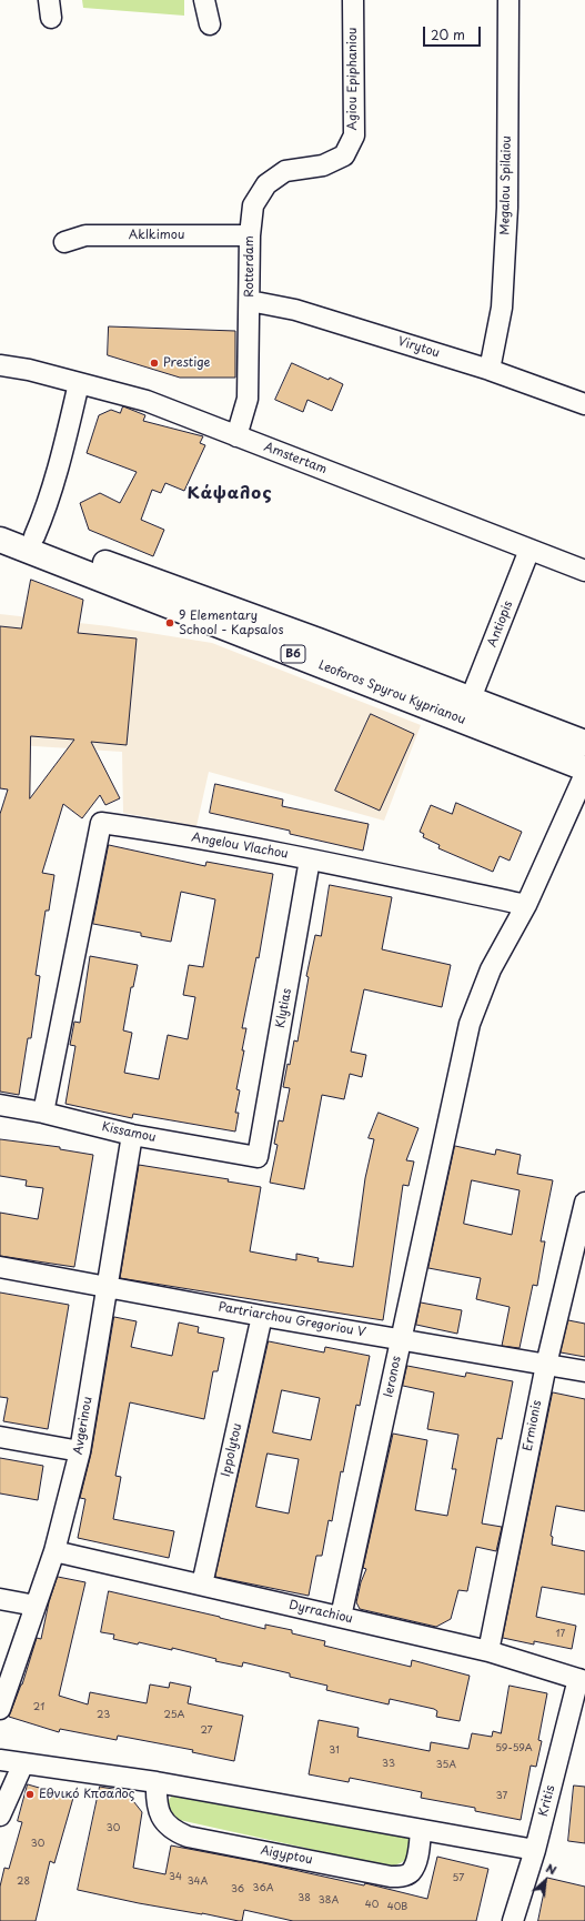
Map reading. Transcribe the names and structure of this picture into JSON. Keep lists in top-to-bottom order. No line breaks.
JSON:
{"streets":{"main road":["B6","Leoforos Spyrou Kyprianou"],"street":["Agiou Epiphaniou","Megalou Spilaiou","Aklkimou","Rotterdam","Virytou","Amstertam","Antiopis","Angelou Vlachou","Klytias","Kissamou","Partriarchou Gregoriou V","Ieronos","Avgerinou","Ermionis","Ippolytou","Dyrrachiou","Kritis","Aigyptou"]},"crossings":[["Agiou Epiphaniou","Rotterdam"],["Megalou Spilaiou","Virytou"],["Aklkimou","Rotterdam"],["Rotterdam","Virytou"],["Rotterdam","Amstertam"],["Amstertam","Antiopis"],["Antiopis","Leoforos Spyrou Kyprianou"],["Angelou Vlachou","Klytias"],["Angelou Vlachou","Kissamou"],["Angelou Vlachou","Ieronos"],["Klytias","Kissamou"],["Kissamou","Avgerinou"],["Partriarchou Gregoriou V","Ieronos"],["Partriarchou Gregoriou V","Avgerinou"],["Partriarchou Gregoriou V","Ermionis"],["Partriarchou Gregoriou V","Ippolytou"],["Ieronos","Dyrrachiou"],["Avgerinou","Dyrrachiou"],["Ermionis","Dyrrachiou"],["Ippolytou","Dyrrachiou"],["Dyrrachiou","Kritis"]],"districts":["Κάψαλος"],"places":["Prestige","9 Elementary School - Kapsalos","Εθνικό Κπσαλος"],"house_numbers":["17","21","23","25A","27","59-59A","31","33","35A","37","30","30","34","57","28","34A","36A","36","38","38A","40","40B"],"scale_bar":"20 m","north":"top right"}
